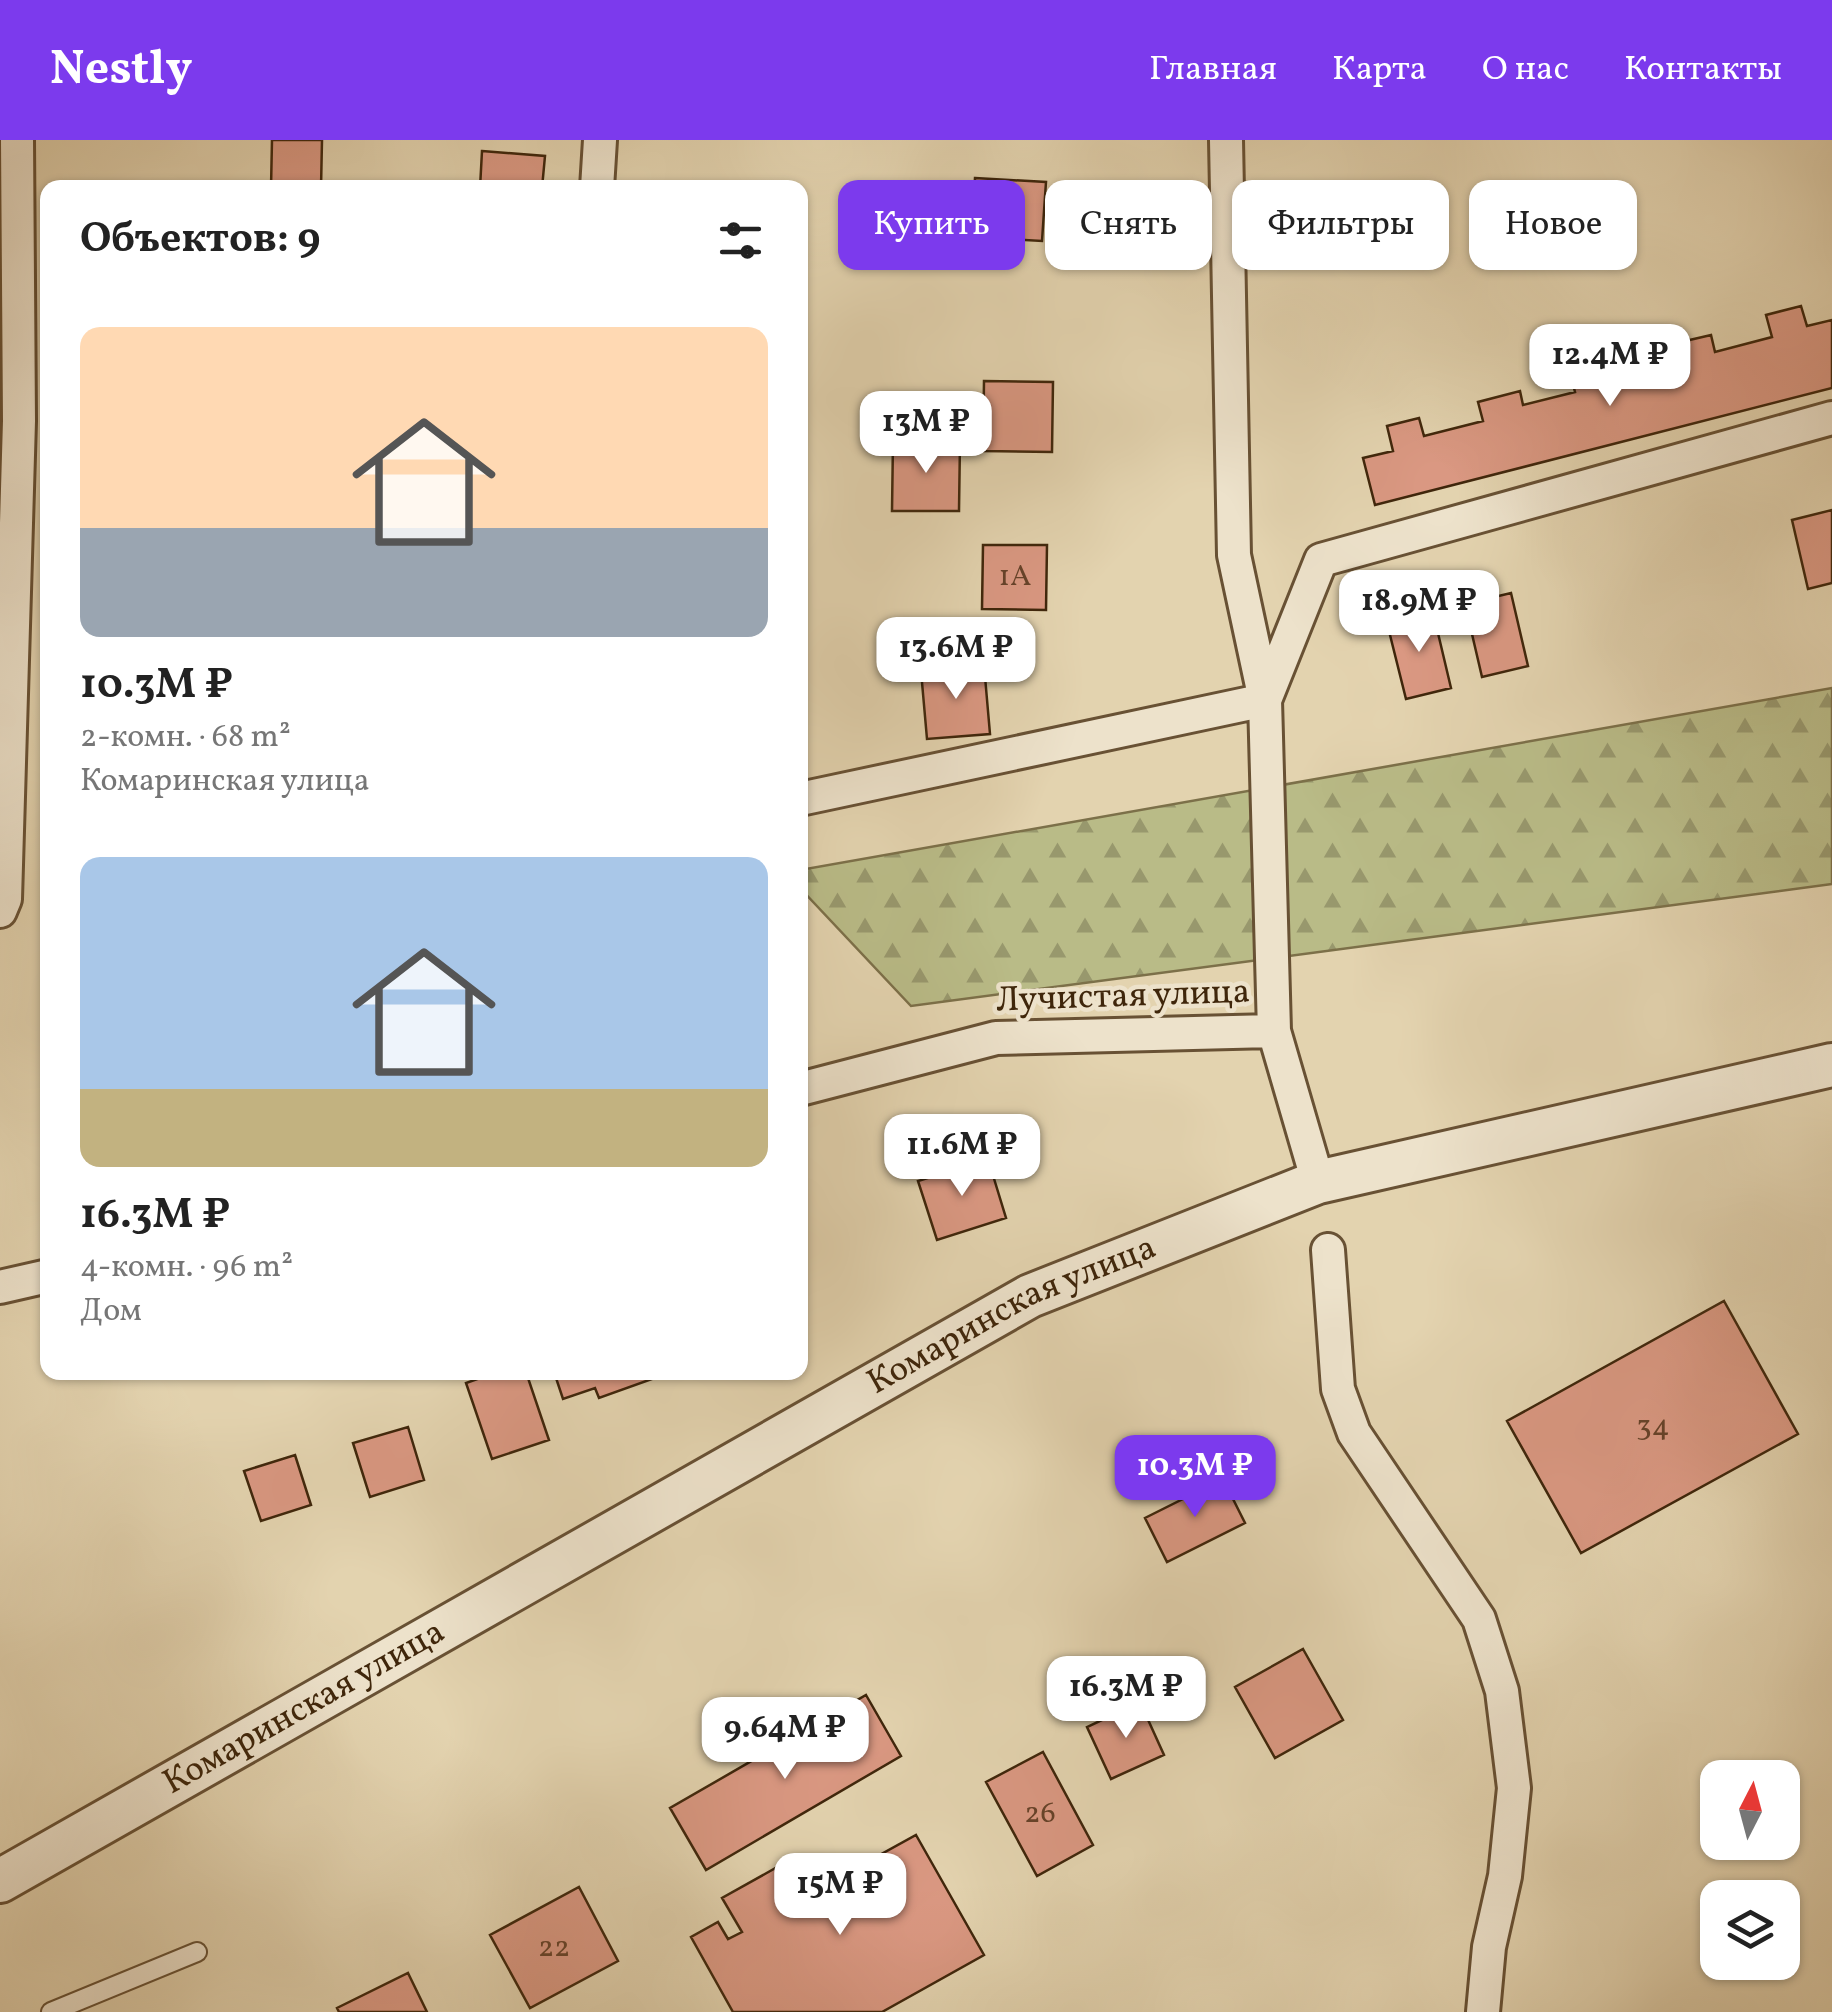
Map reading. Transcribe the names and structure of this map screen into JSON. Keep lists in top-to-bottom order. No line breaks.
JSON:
{"streets":{"street":["Лучистая улица","Комаринская улица"]},"house_numbers":["1А","34","26","22"],"north":"top","page":{"header":"Nestly","nav":["Главная","Карта","О нас","Контакты"],"chip":["Купить","Снять","Фильтры","Новое"],"heading":"Объектов: 9","list":[{"name":"10.3M ₽","note":"2-комн. · 68 m² · Комаринская улица"},{"name":"16.3M ₽","note":"4-комн. · 96 m² · Дом"}],"price":["12.4M ₽","13M ₽","18.9M ₽","13.6M ₽","11.6M ₽","10.3M ₽","16.3M ₽","9.64M ₽","15M ₽"]}}
